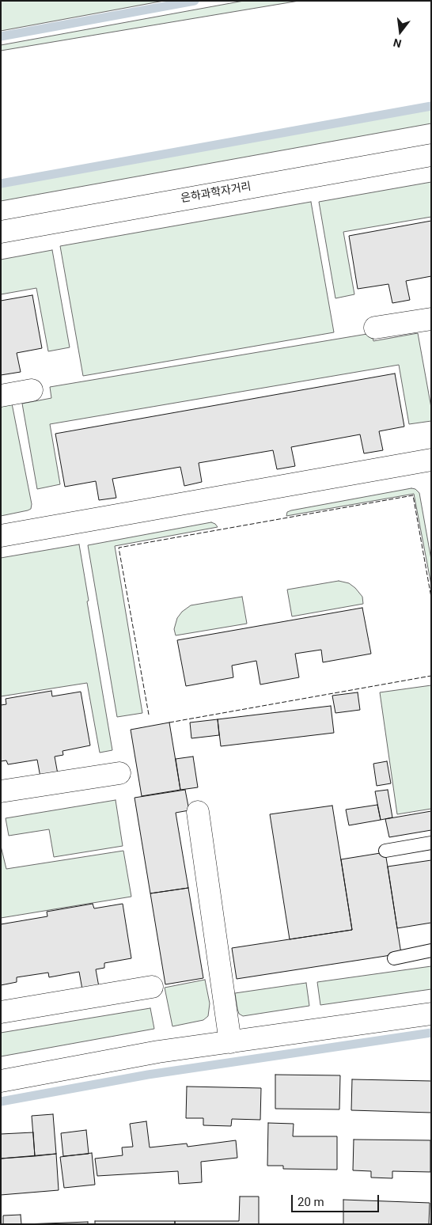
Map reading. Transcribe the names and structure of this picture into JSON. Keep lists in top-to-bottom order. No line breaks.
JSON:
{"streets":{"street":["은하과학자거리"]},"scale_bar":"20 m","north":"bottom"}
